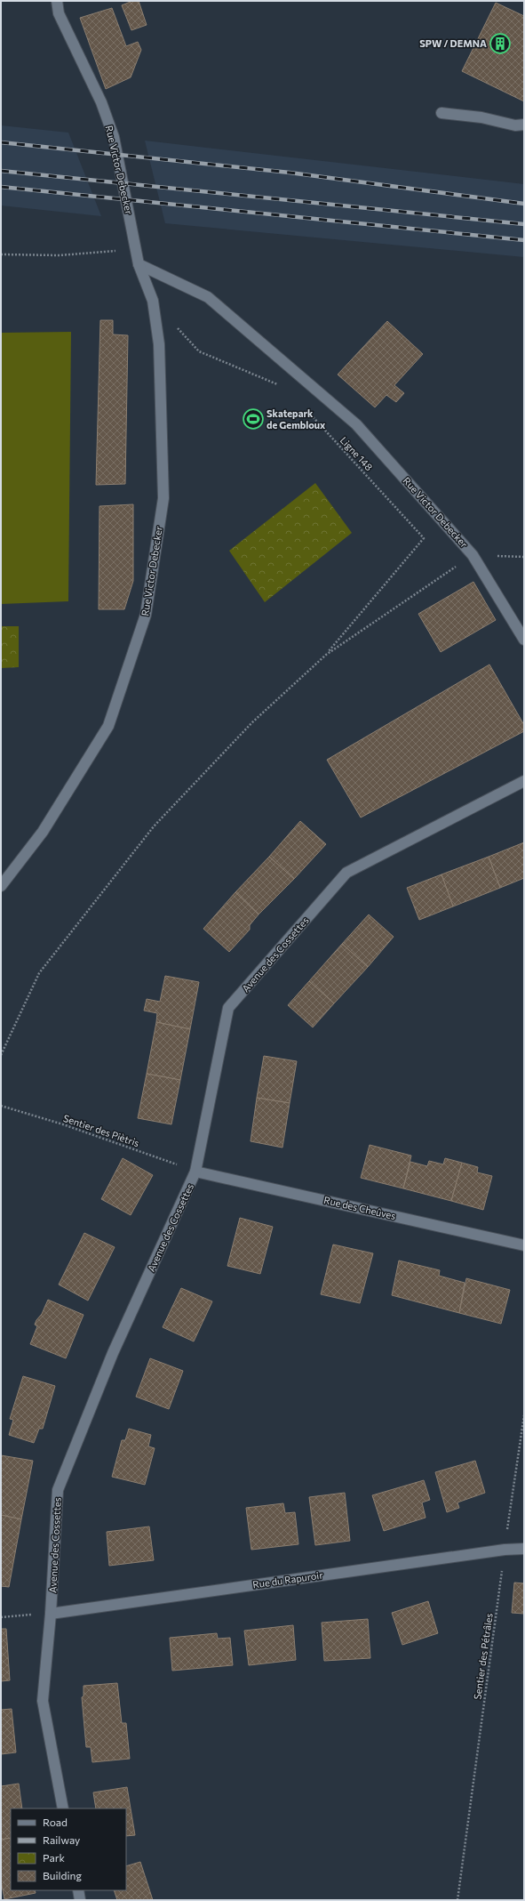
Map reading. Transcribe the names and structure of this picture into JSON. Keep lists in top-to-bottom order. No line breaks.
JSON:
{"streets":{"street":["Rue Victor Debecker","Avenue des Cossettes","Rue des Cheûves","Rue du Rapuroir"],"path":["Ligne 148","Sentier des Piètris","Sentier des Pétrâles"]},"crossings":[["Avenue des Cossettes","Sentier des Piètris"],["Avenue des Cossettes","Rue des Cheûves"],["Avenue des Cossettes","Rue du Rapuroir"],["Sentier des Piètris","Rue des Cheûves"],["Rue du Rapuroir","Sentier des Pétrâles"]],"places":{"building":["SPW / DEMNA"],"sports":["Skatepark de Gembloux"]},"legend":["Road","Railway","Park","Building"]}
